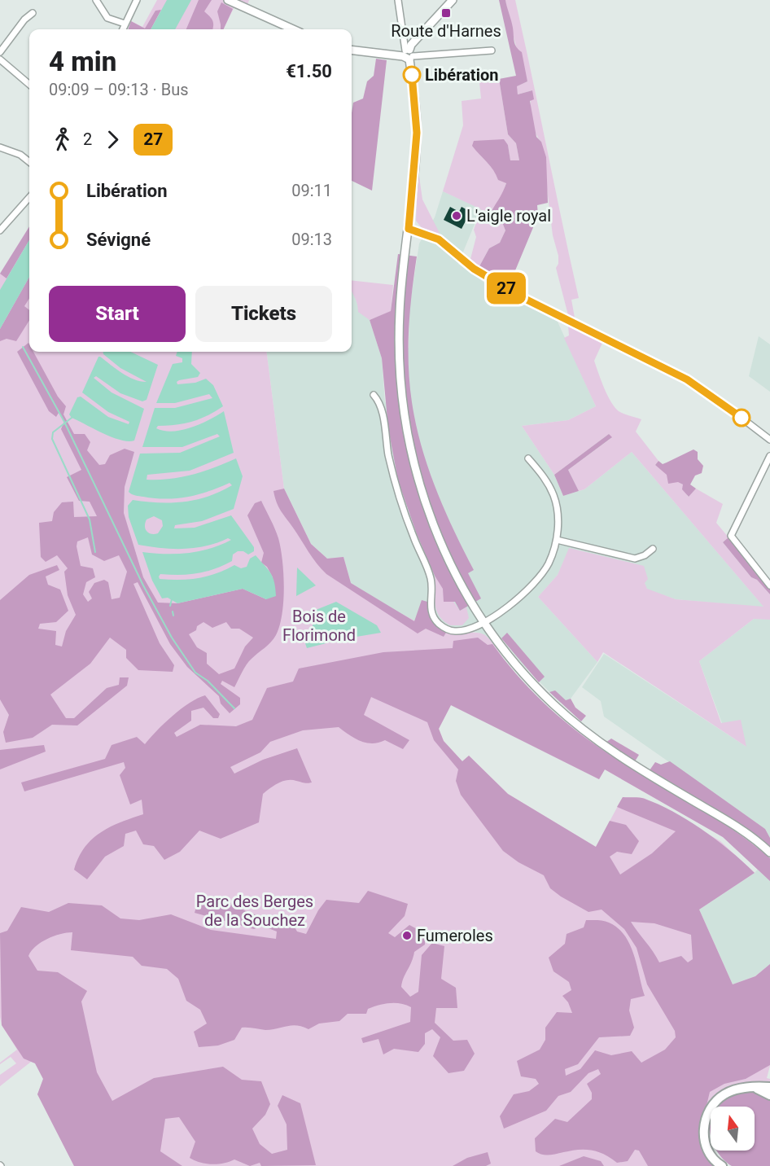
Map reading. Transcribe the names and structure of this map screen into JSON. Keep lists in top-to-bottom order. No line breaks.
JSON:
{"parks":["Bois de Florimond","Parc des Berges de la Souchez"],"places":{"transit":["Route d'Harnes"],"other":["Libération","L'aigle royal","Fumeroles"]},"lines":["bus line 27"],"north":"top","page":{"on_map":"27","heading":["4 min","09:09 – 09:13 · Bus","€1.50"],"legs":["2","27"],"list":[{"name":"Libération","value":"09:11"},{"name":"Sévigné","value":"09:13"}],"buttons":["Start","Tickets"]}}
